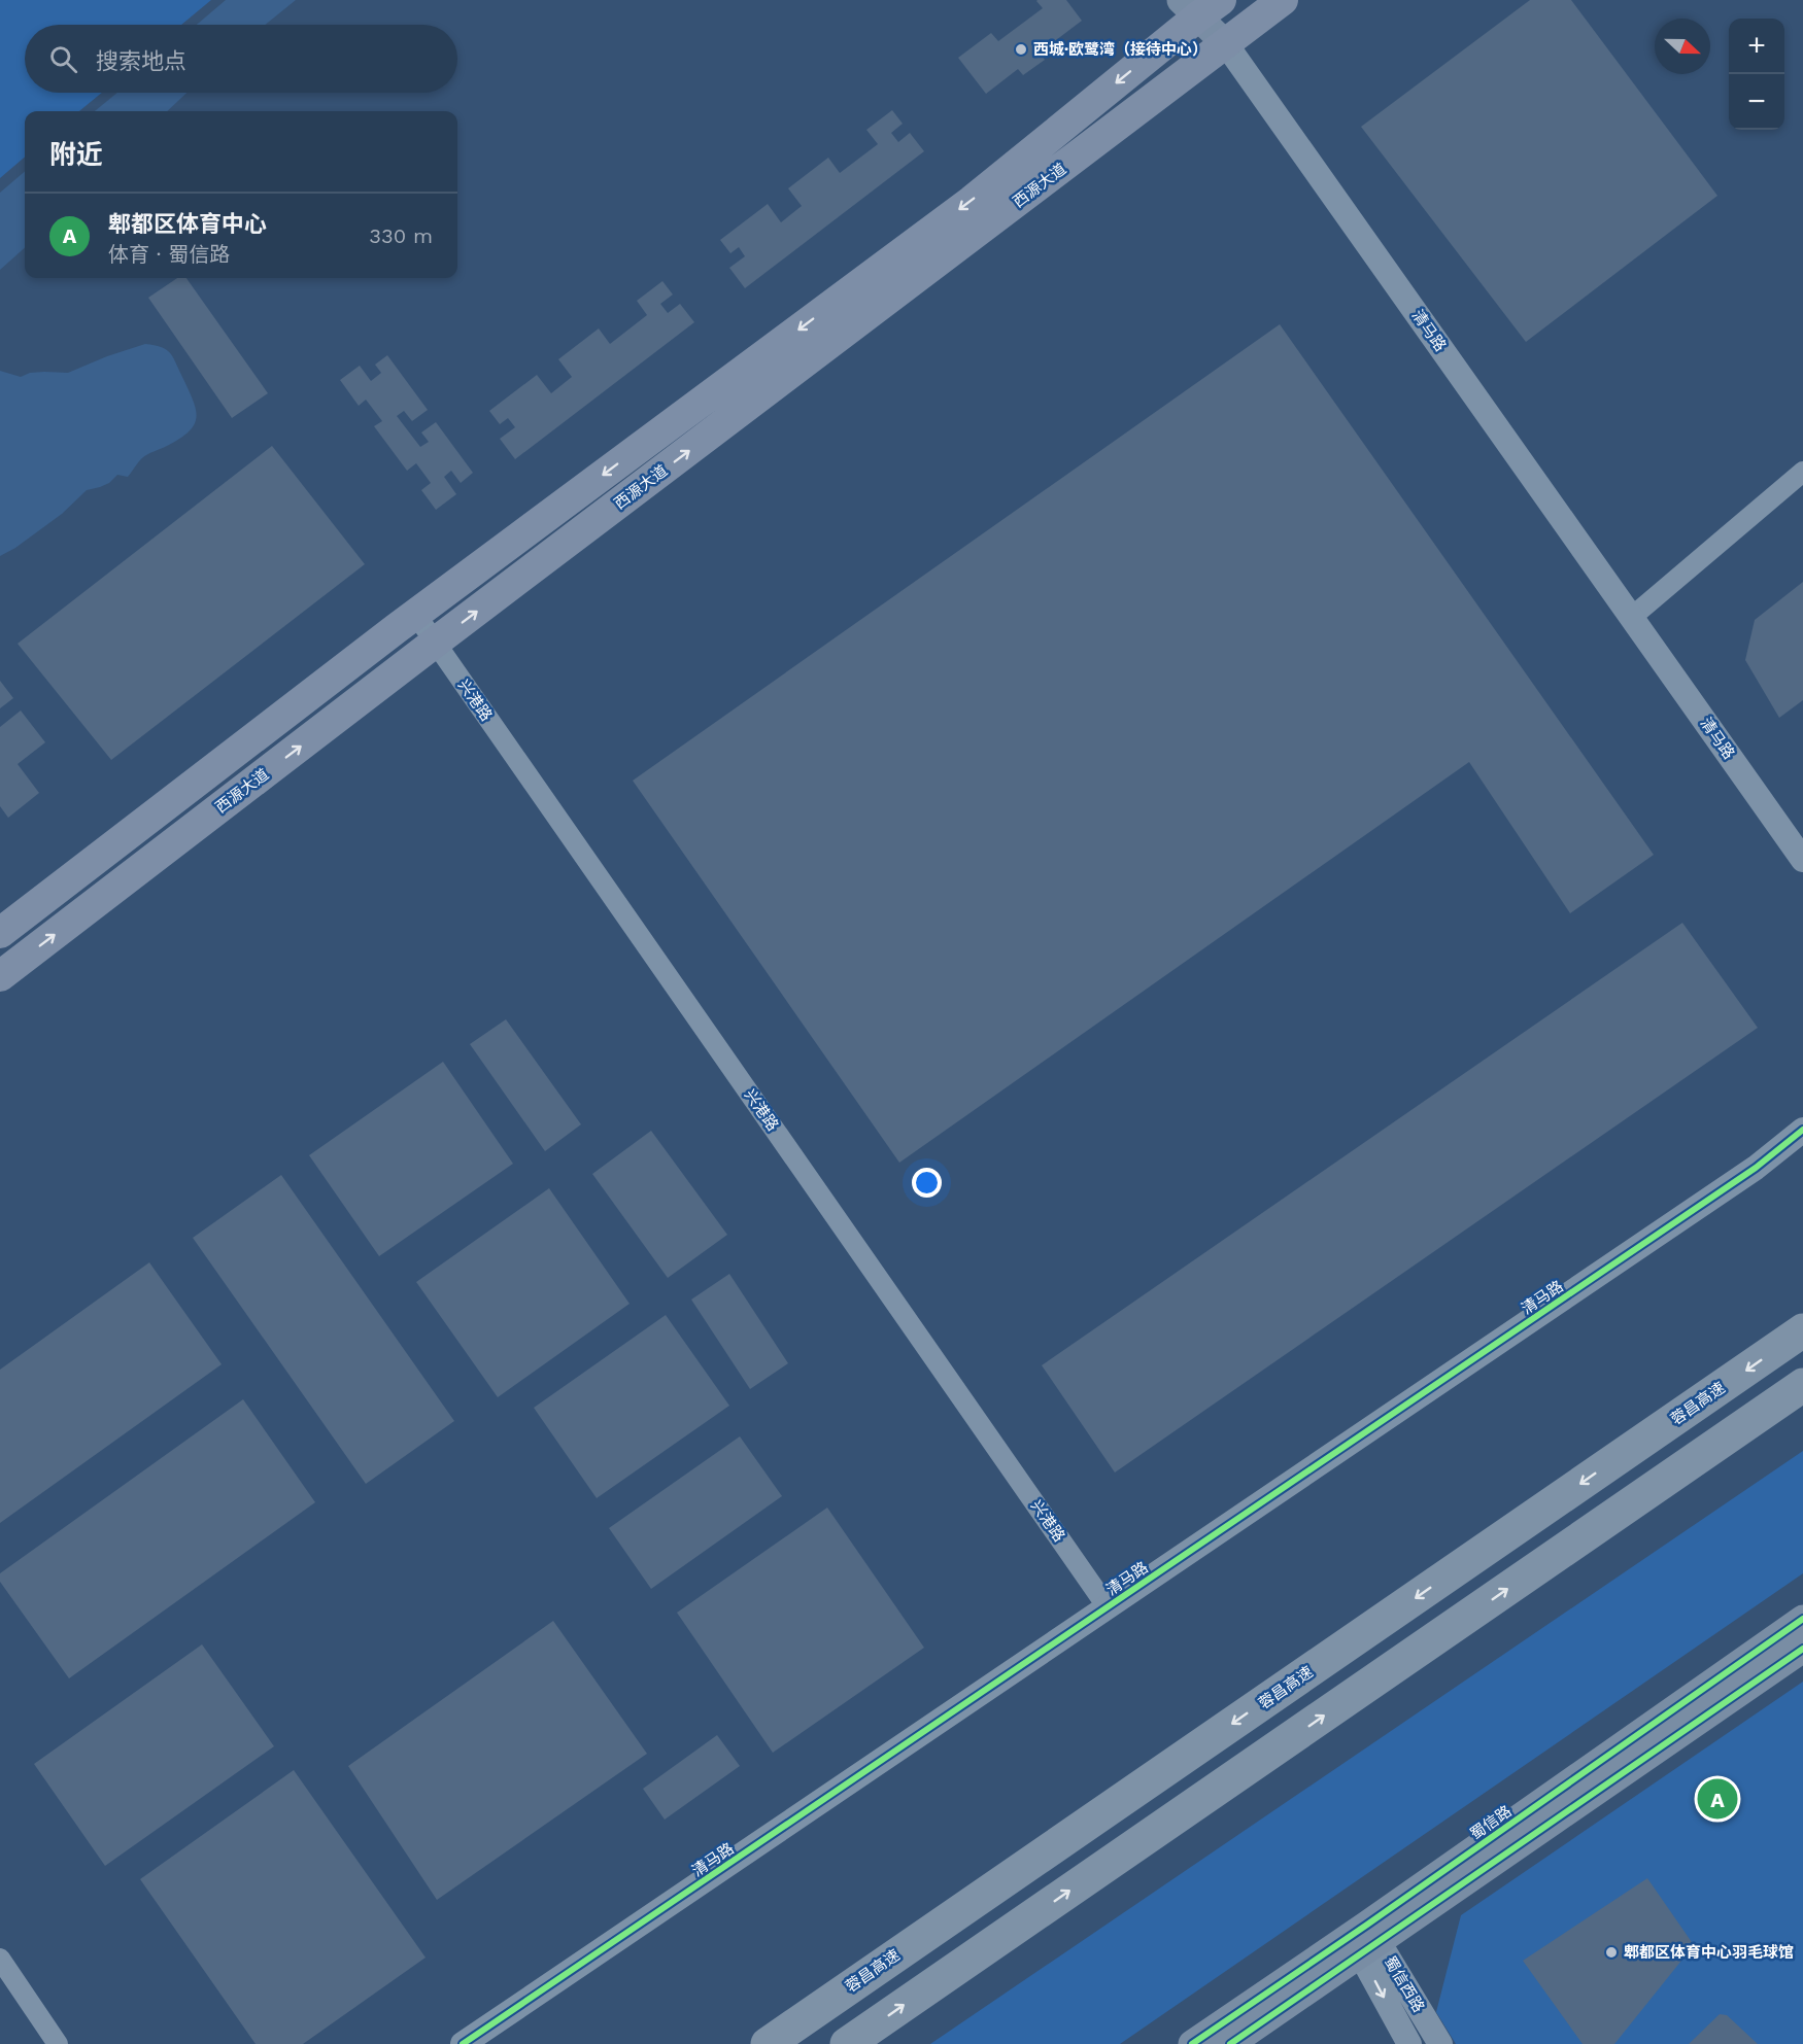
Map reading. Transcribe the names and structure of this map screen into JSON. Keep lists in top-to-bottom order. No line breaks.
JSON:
{"streets":{"highway":["蓉昌高速"],"main road":["西源大道","蜀信路"],"street":["清马路","兴港路","蜀信西路"]},"crossings":[["西源大道","清马路"],["西源大道","兴港路"],["清马路","兴港路"],["蜀信路","蜀信西路"]],"places":["西城·欧鹭湾（接待中心）","郫都区体育中心羽毛球馆"],"north":"right","page":{"map_buttons":["+","−"],"search":"搜索地点","heading":"附近","list":[{"mark":"A","name":"郫都区体育中心","note":"体育 · 蜀信路","value":"330 m"}],"pins":"A"}}
